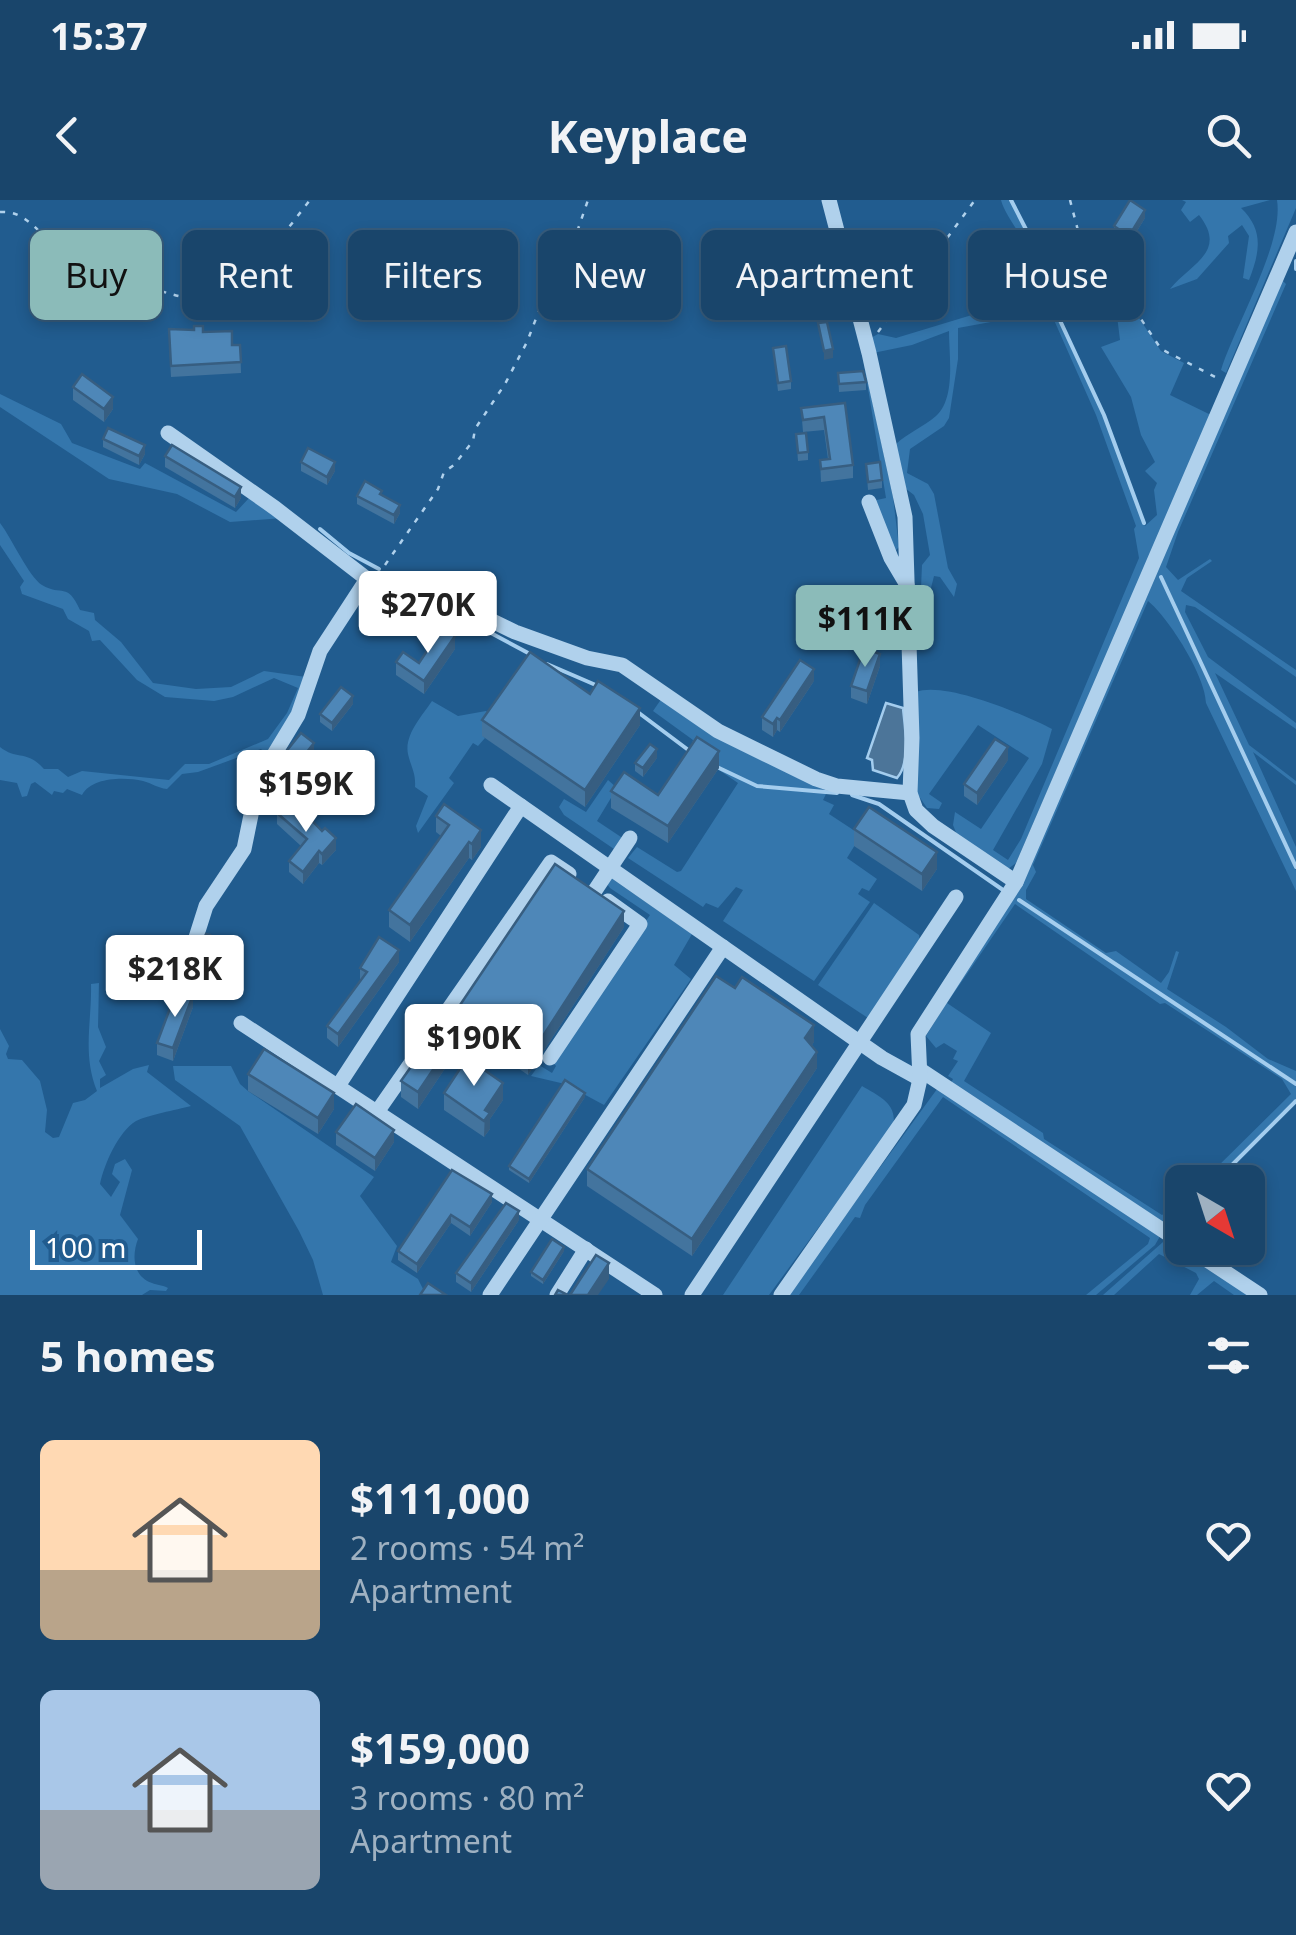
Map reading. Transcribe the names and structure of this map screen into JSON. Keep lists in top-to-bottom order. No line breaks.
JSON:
{"scale_bar":"100 m","north":"bottom right","page":{"status":"15:37","header":"Keyplace","chip":["Buy","Rent","Filters","New","Apartment","House"],"price":["$270K","$111K","$159K","$218K","$190K"],"scale":"100 m","heading":"5 homes","list":[{"name":"$111,000","note":"2 rooms · 54 m² · Apartment"},{"name":"$159,000","note":"3 rooms · 80 m² · Apartment"}]}}
